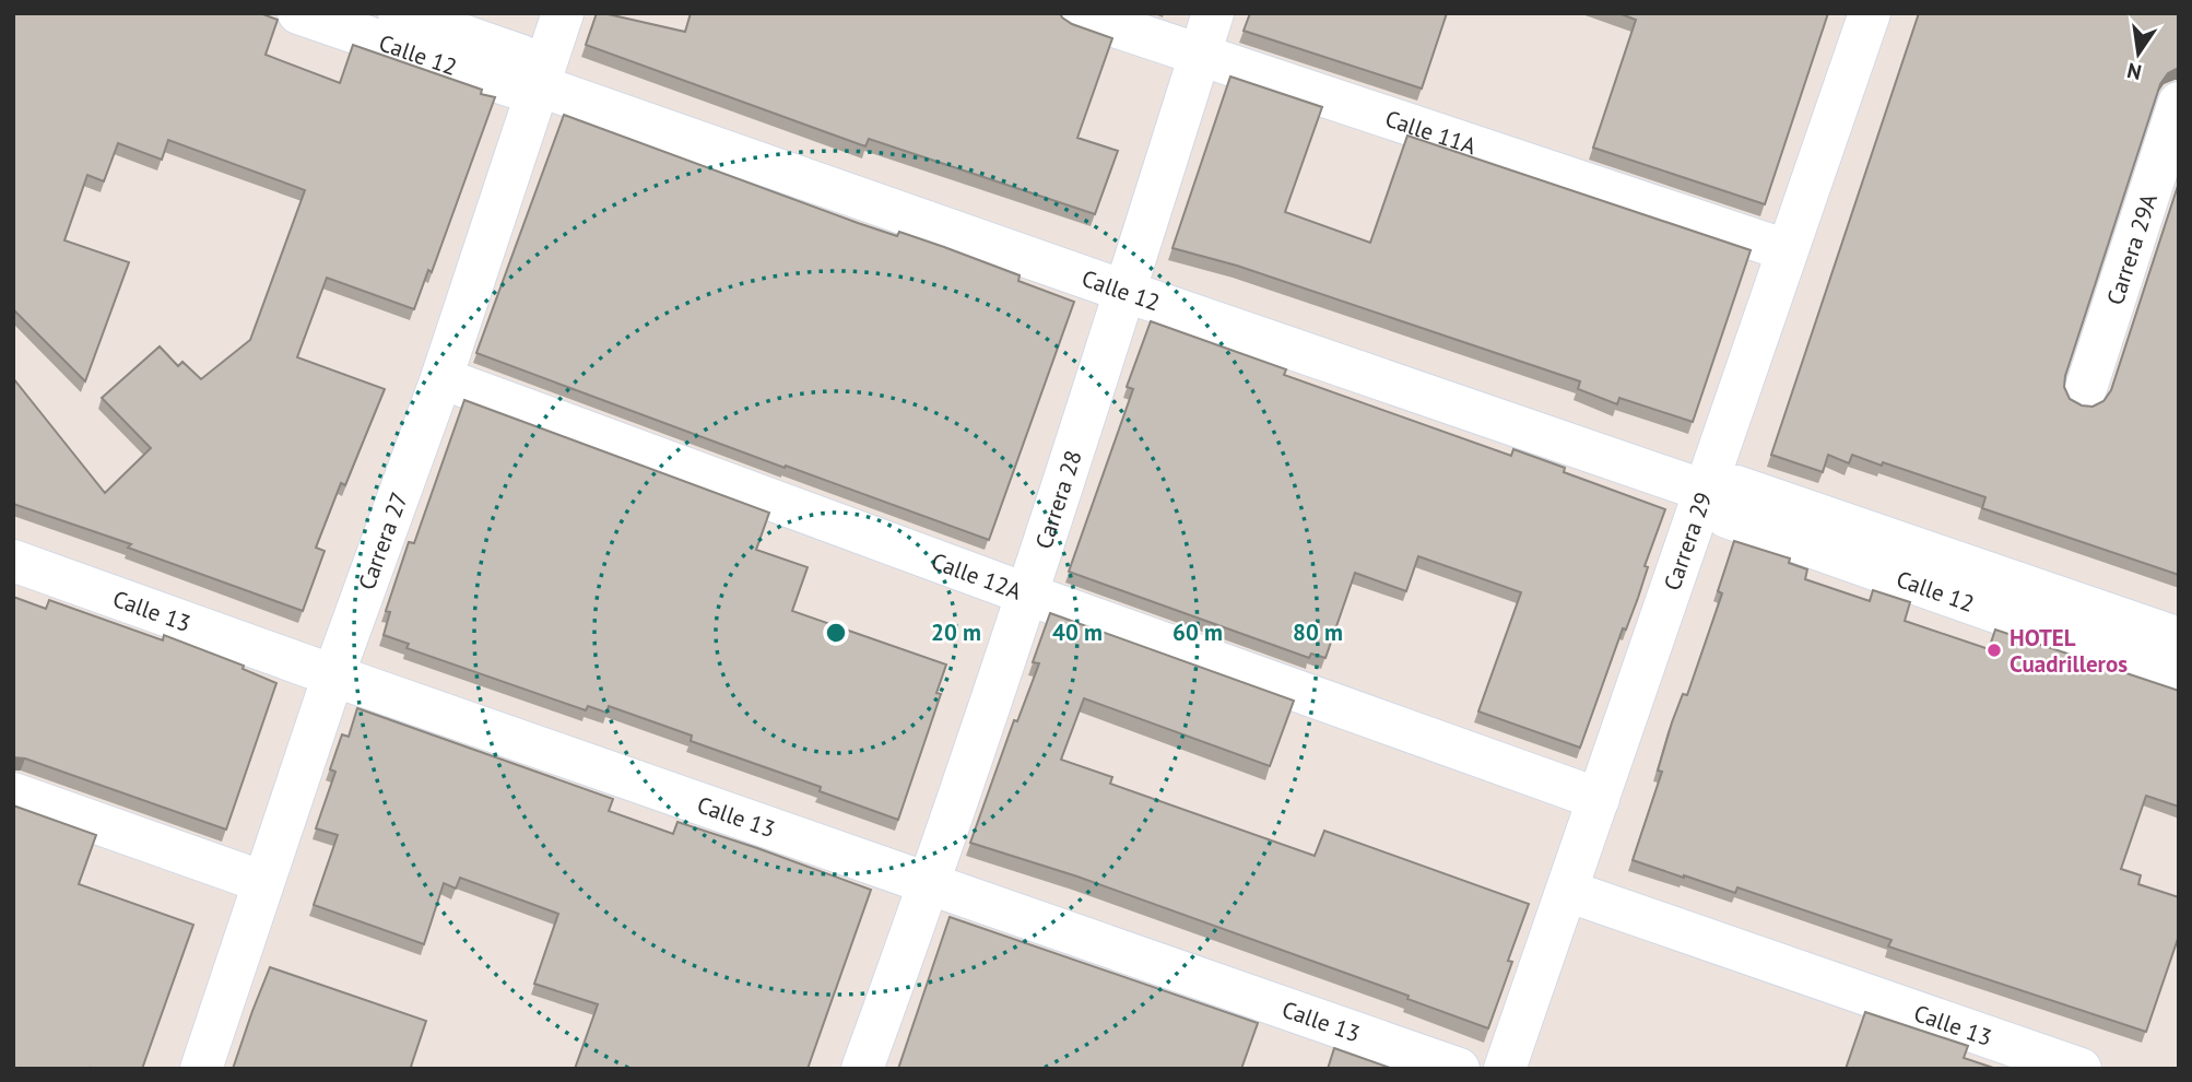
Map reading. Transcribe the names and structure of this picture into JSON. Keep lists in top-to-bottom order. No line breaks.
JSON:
{"streets":{"street":["Calle 12","Calle 11A","Carrera 29A","Carrera 28","Carrera 27","Carrera 29","Calle 12A","Calle 13"]},"crossings":[["Calle 12","Carrera 28"],["Calle 12","Carrera 27"],["Calle 12","Carrera 29"],["Calle 11A","Carrera 28"],["Calle 11A","Carrera 29"],["Carrera 28","Calle 12A"],["Carrera 28","Calle 13"],["Carrera 27","Calle 12A"],["Carrera 27","Calle 13"],["Carrera 29","Calle 12A"],["Carrera 29","Calle 13"]],"places":["HOTEL Cuadrilleros"],"north":"bottom","rings":["20 m","40 m","60 m","80 m"]}
